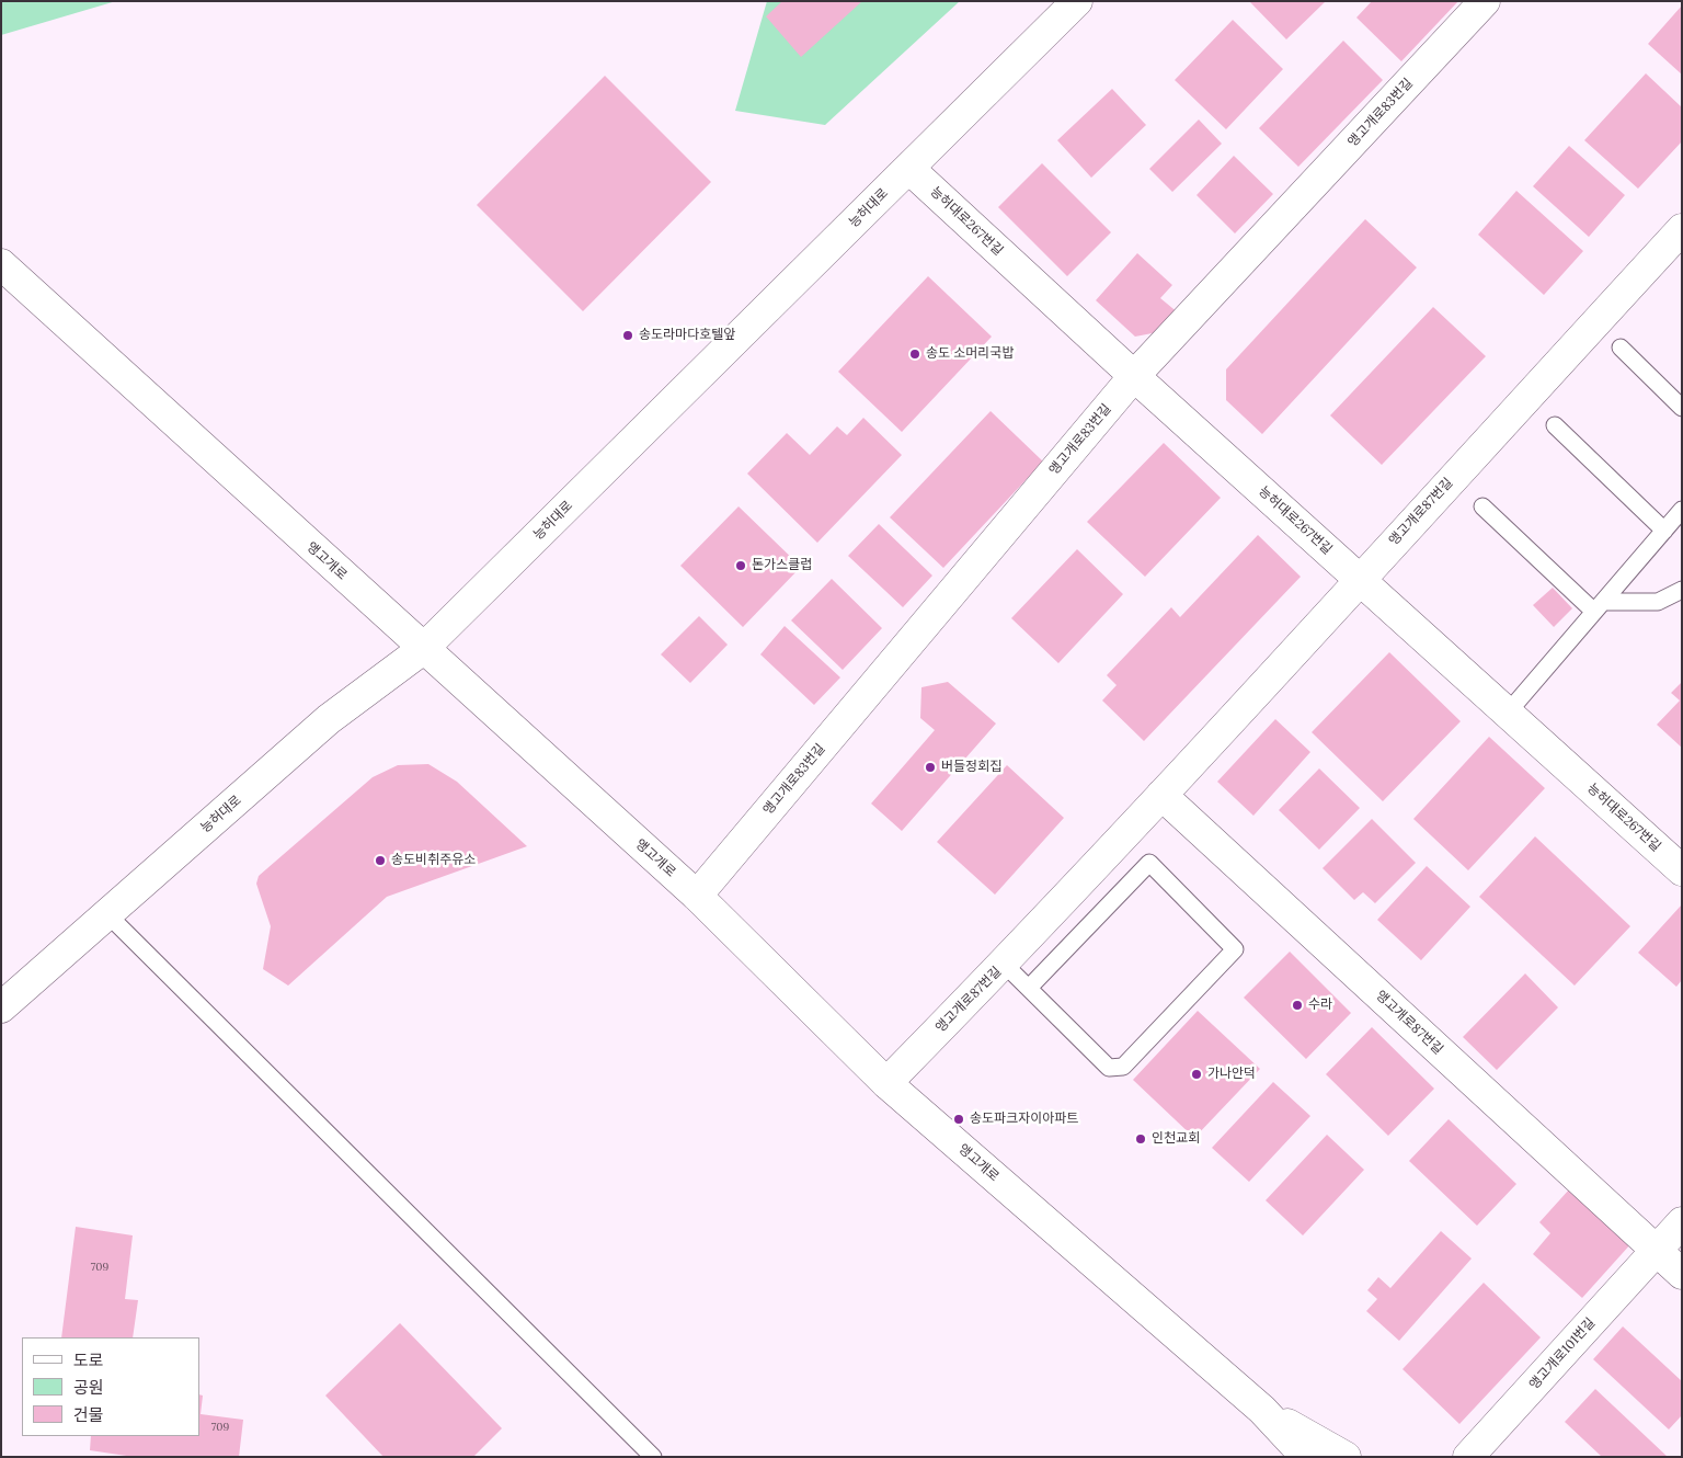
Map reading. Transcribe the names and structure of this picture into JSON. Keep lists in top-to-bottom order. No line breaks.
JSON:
{"streets":{"street":["앵고개로83번길","능허대로","능허대로267번길","앵고개로87번길","앵고개로","앵고개로101번길"]},"crossings":[["앵고개로83번길","능허대로267번길"],["앵고개로83번길","앵고개로"],["능허대로","능허대로267번길"],["능허대로","앵고개로"],["능허대로267번길","앵고개로87번길"],["앵고개로87번길","앵고개로"],["앵고개로87번길","앵고개로101번길"]],"places":["송도라마다호텔앞","송도 소머리국밥","돈가스클럽","버들정회집","송도비취주유소","수라","가나안덕","송도파크자이아파트","인천교회"],"house_numbers":["709","709"],"legend":["도로","공원","건물"]}
